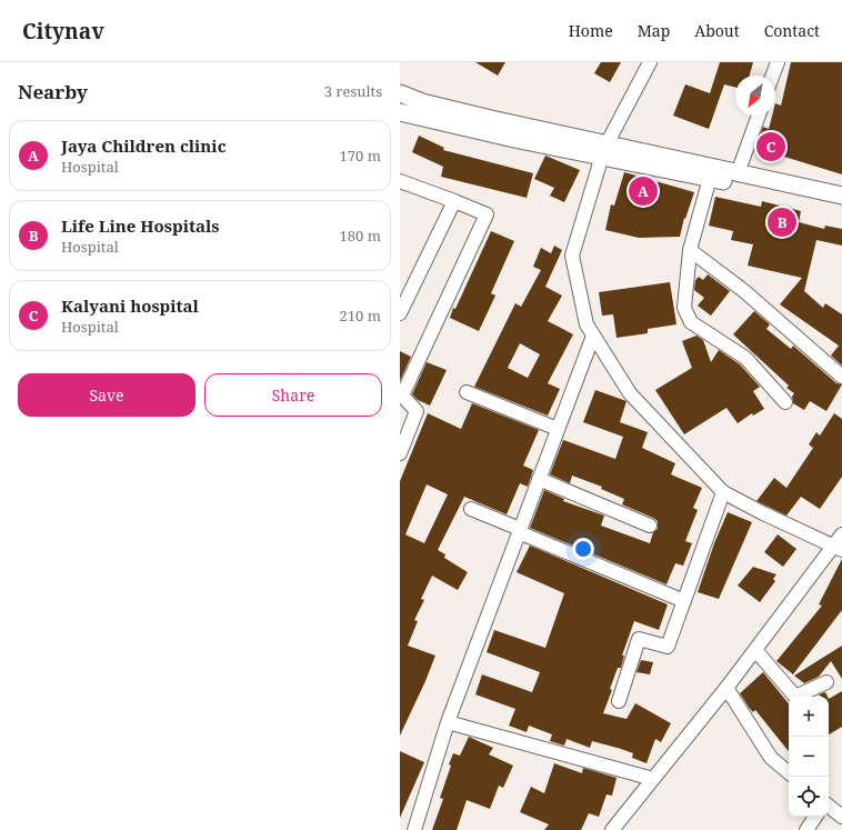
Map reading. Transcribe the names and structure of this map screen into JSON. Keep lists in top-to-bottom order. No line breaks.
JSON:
{"north":"bottom left","page":{"header":"Citynav","nav":["Home","Map","About","Contact"],"heading":["Nearby","3 results"],"list":[{"mark":"A","name":"Jaya Children clinic","note":"Hospital","value":"170 m"},{"mark":"B","name":"Life Line Hospitals","note":"Hospital","value":"180 m"},{"mark":"C","name":"Kalyani hospital","note":"Hospital","value":"210 m"}],"pins":["C","A","B"],"buttons":["Save","Share"],"map_buttons":["+","−"]}}
